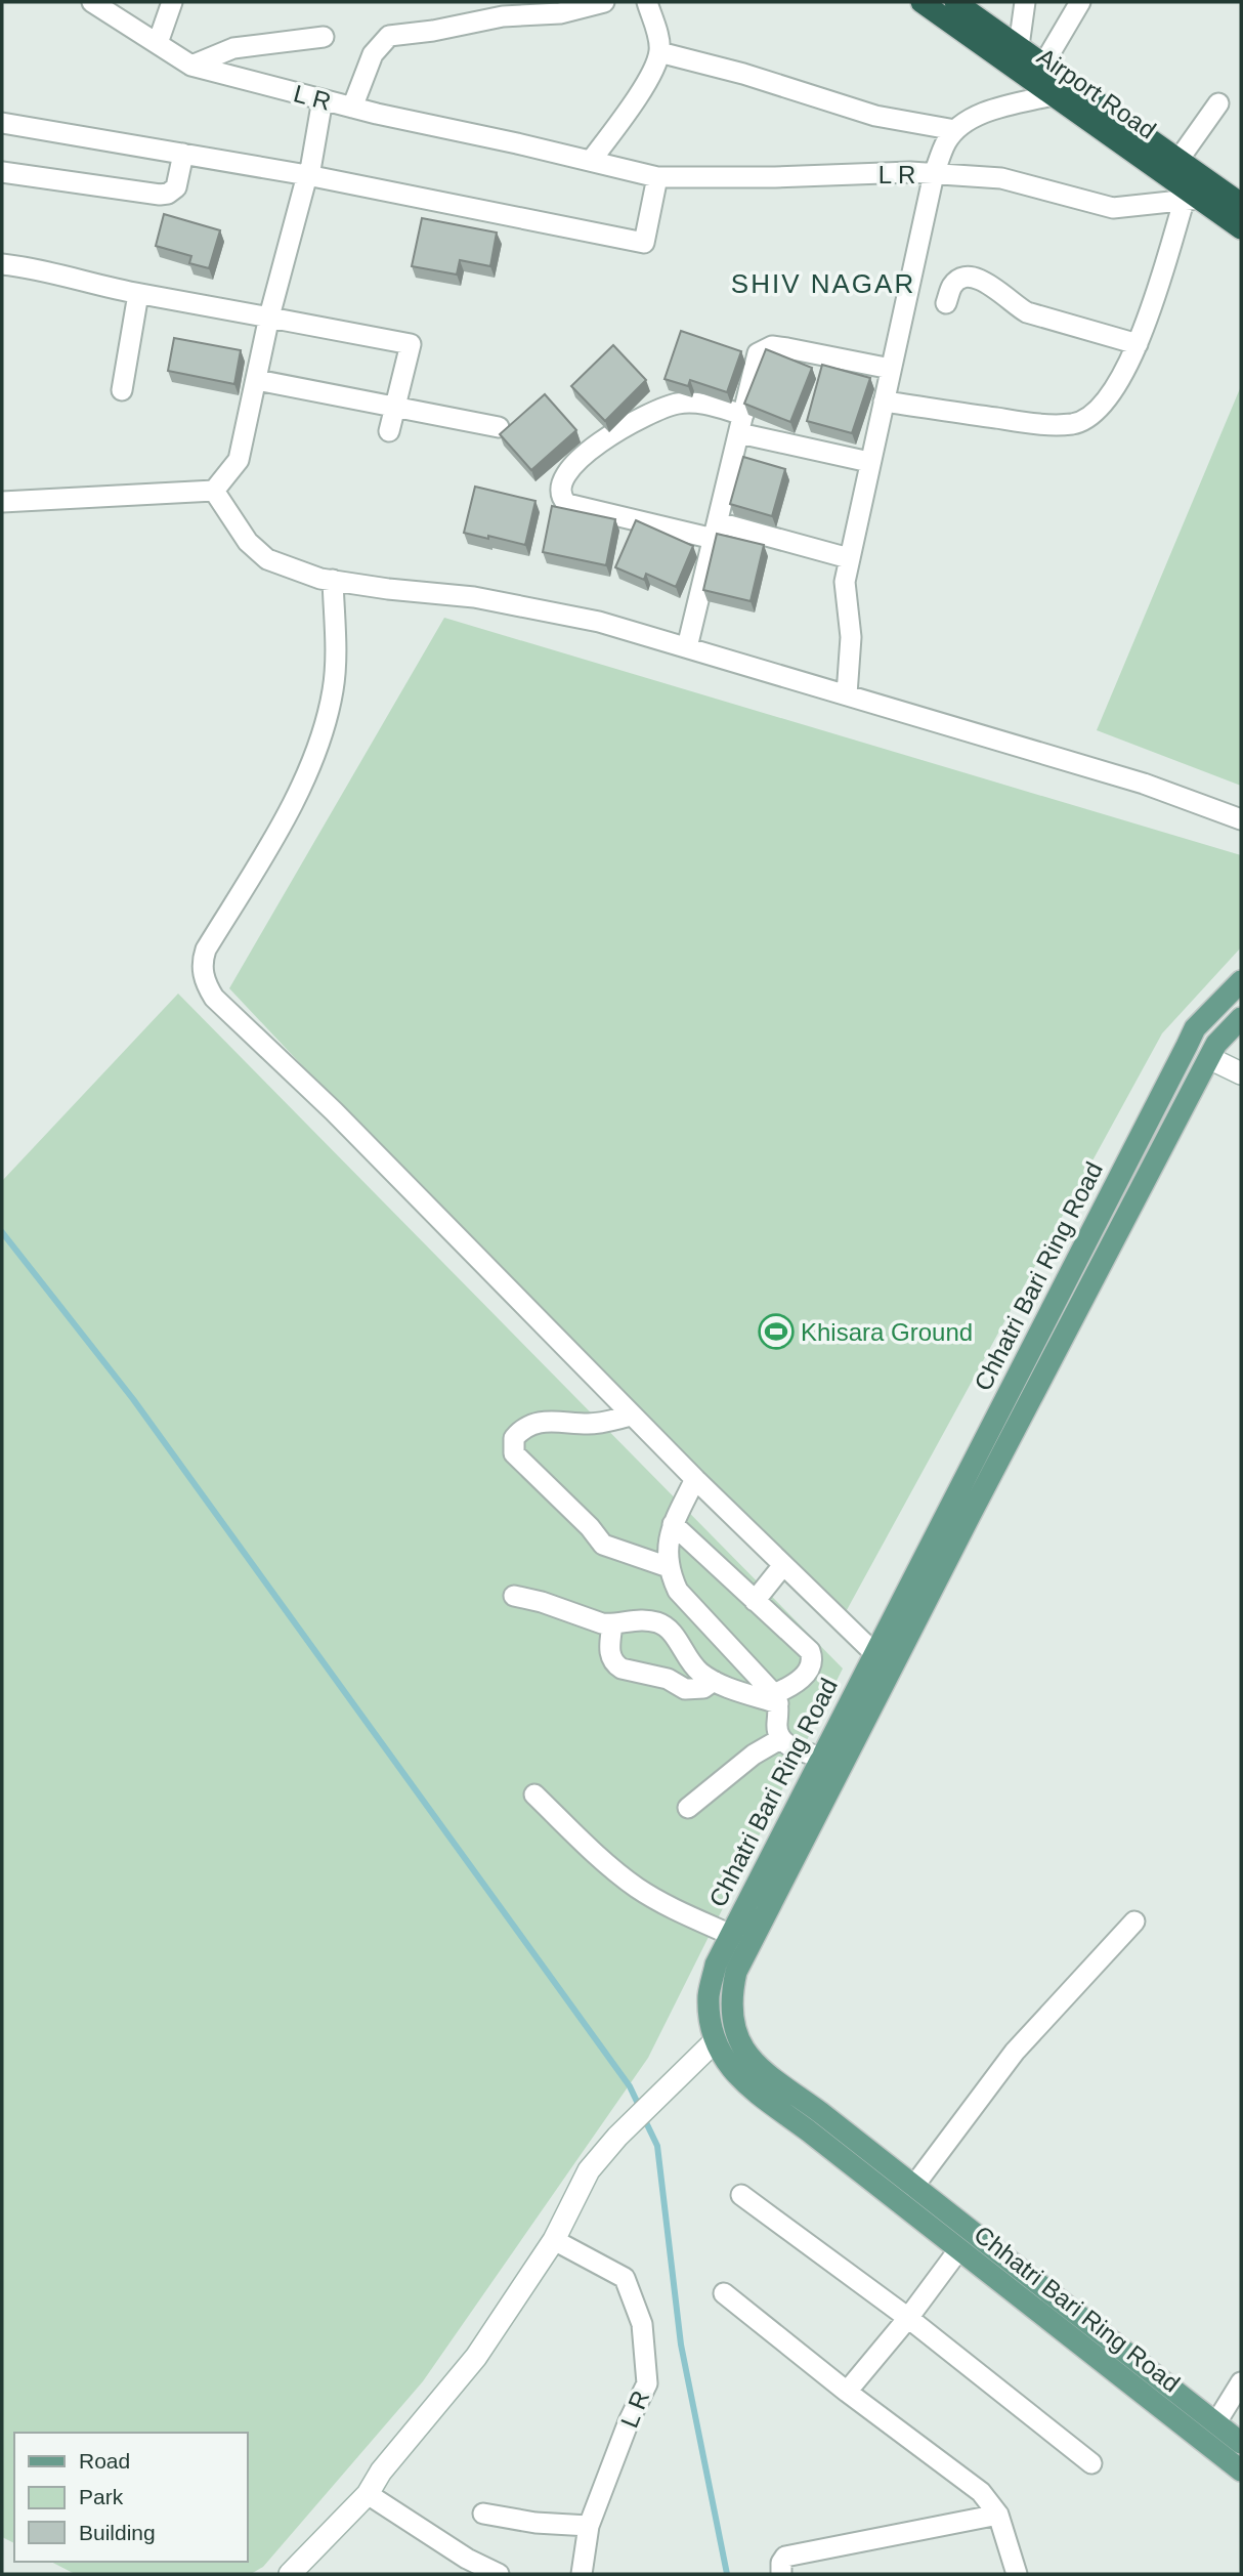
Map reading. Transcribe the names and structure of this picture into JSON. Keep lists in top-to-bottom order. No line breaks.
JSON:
{"streets":{"highway":["Airport Road"],"main road":["Chhatri Bari Ring Road"],"street":["L R"]},"crossings":[["Airport Road","L R"]],"districts":["SHIV NAGAR"],"places":{"sports":["Khisara Ground"]},"legend":["Road","Park","Building"]}
